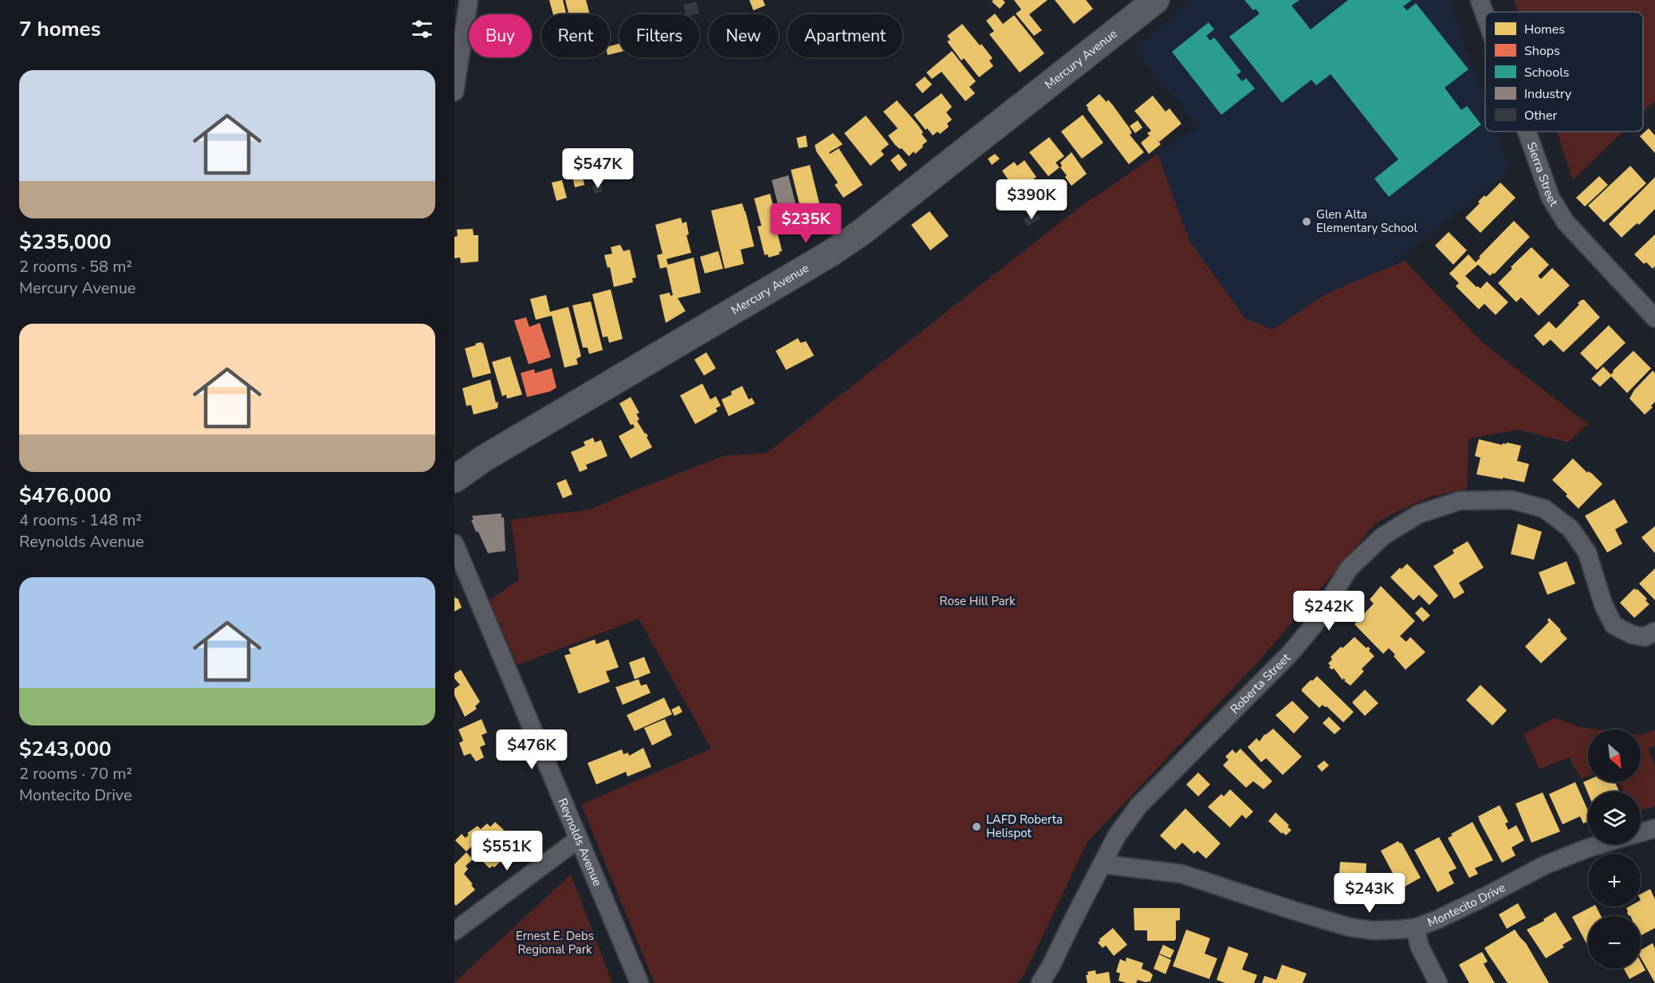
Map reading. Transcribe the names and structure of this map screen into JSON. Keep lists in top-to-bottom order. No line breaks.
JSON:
{"streets":{"street":["Mercury Avenue","Sierra Street","Roberta Street","Reynolds Avenue","Montecito Drive"]},"crossings":[["Roberta Street","Montecito Drive"]],"parks":["Rose Hill Park","Ernest E. Debs Regional Park"],"places":["Glen Alta Elementary School","LAFD Roberta Helispot"],"legend":["Homes","Shops","Schools","Industry","Other"],"north":"bottom right","page":{"heading":"7 homes","chip":["Buy","Rent","Filters","New","Apartment"],"list":[{"name":"$235,000","note":"2 rooms · 58 m² · Mercury Avenue"},{"name":"$476,000","note":"4 rooms · 148 m² · Reynolds Avenue"},{"name":"$243,000","note":"2 rooms · 70 m² · Montecito Drive"}],"price":["$547K","$390K","$235K","$242K","$476K","$551K","$243K"],"map_buttons":["+","−"]}}
